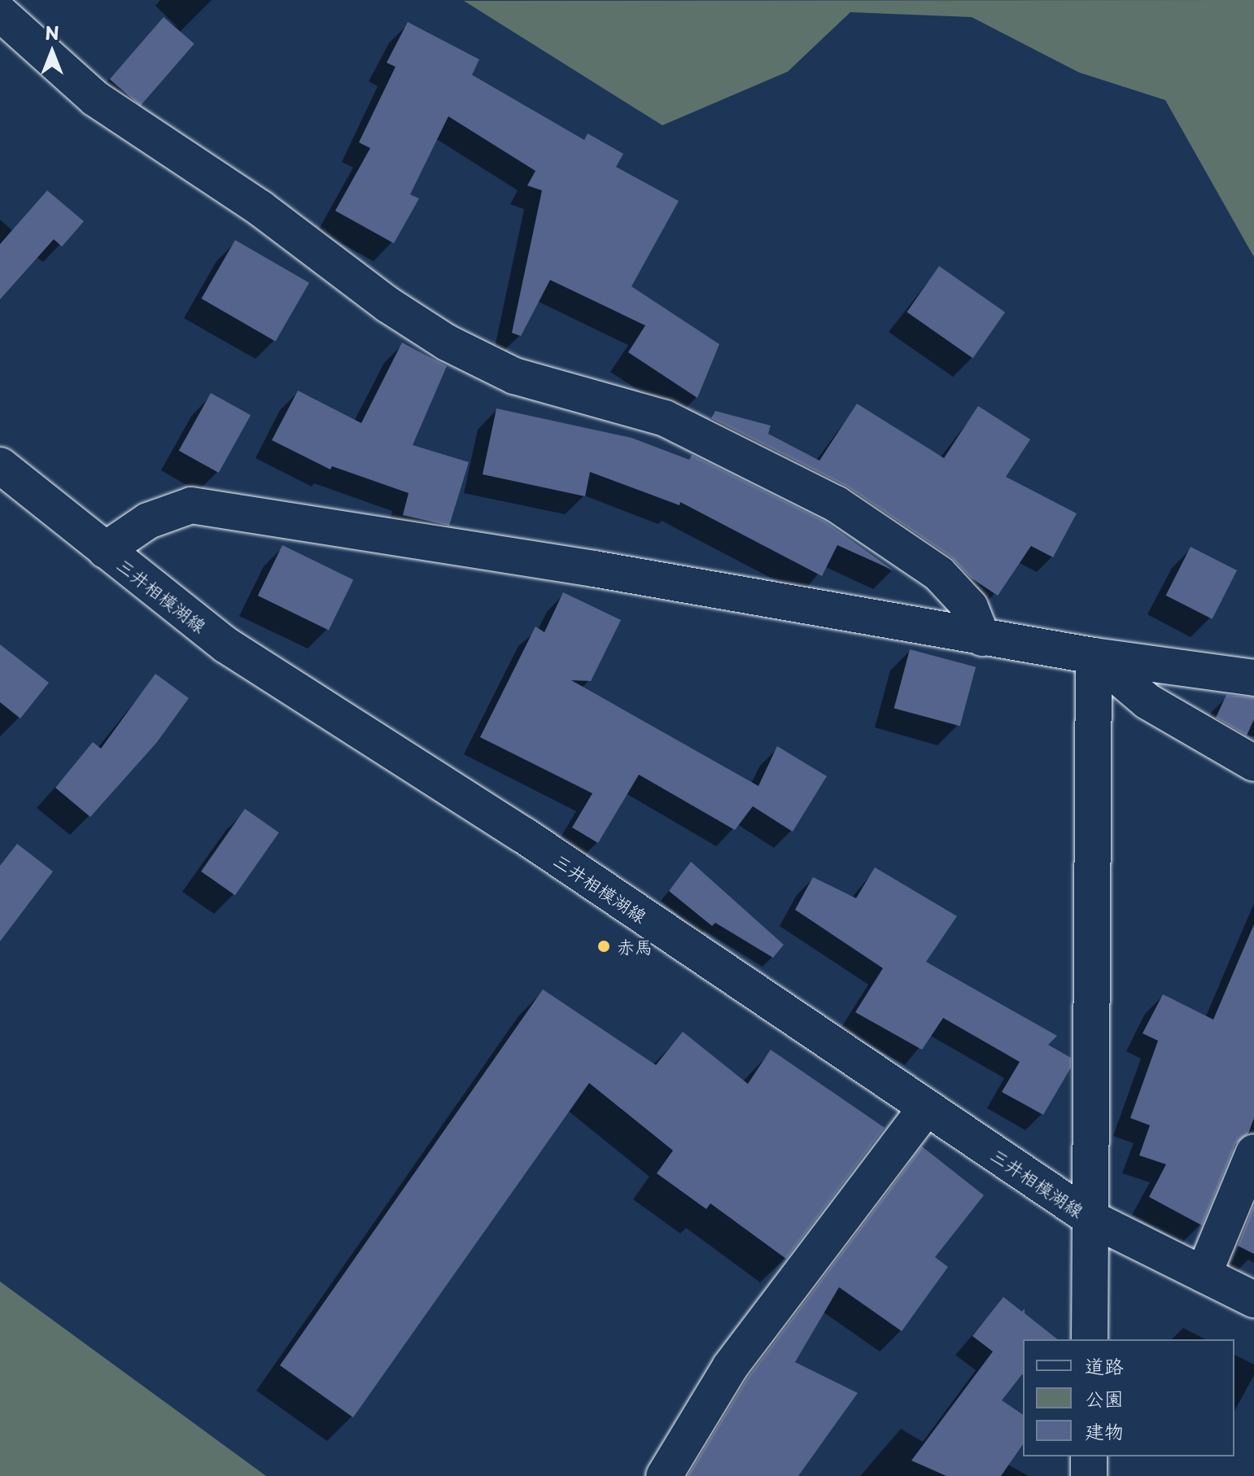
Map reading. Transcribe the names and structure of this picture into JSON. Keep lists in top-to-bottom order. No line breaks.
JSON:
{"streets":{"street":["三井相模湖線"]},"places":["赤馬"],"legend":["道路","公園","建物"],"north":"top"}
